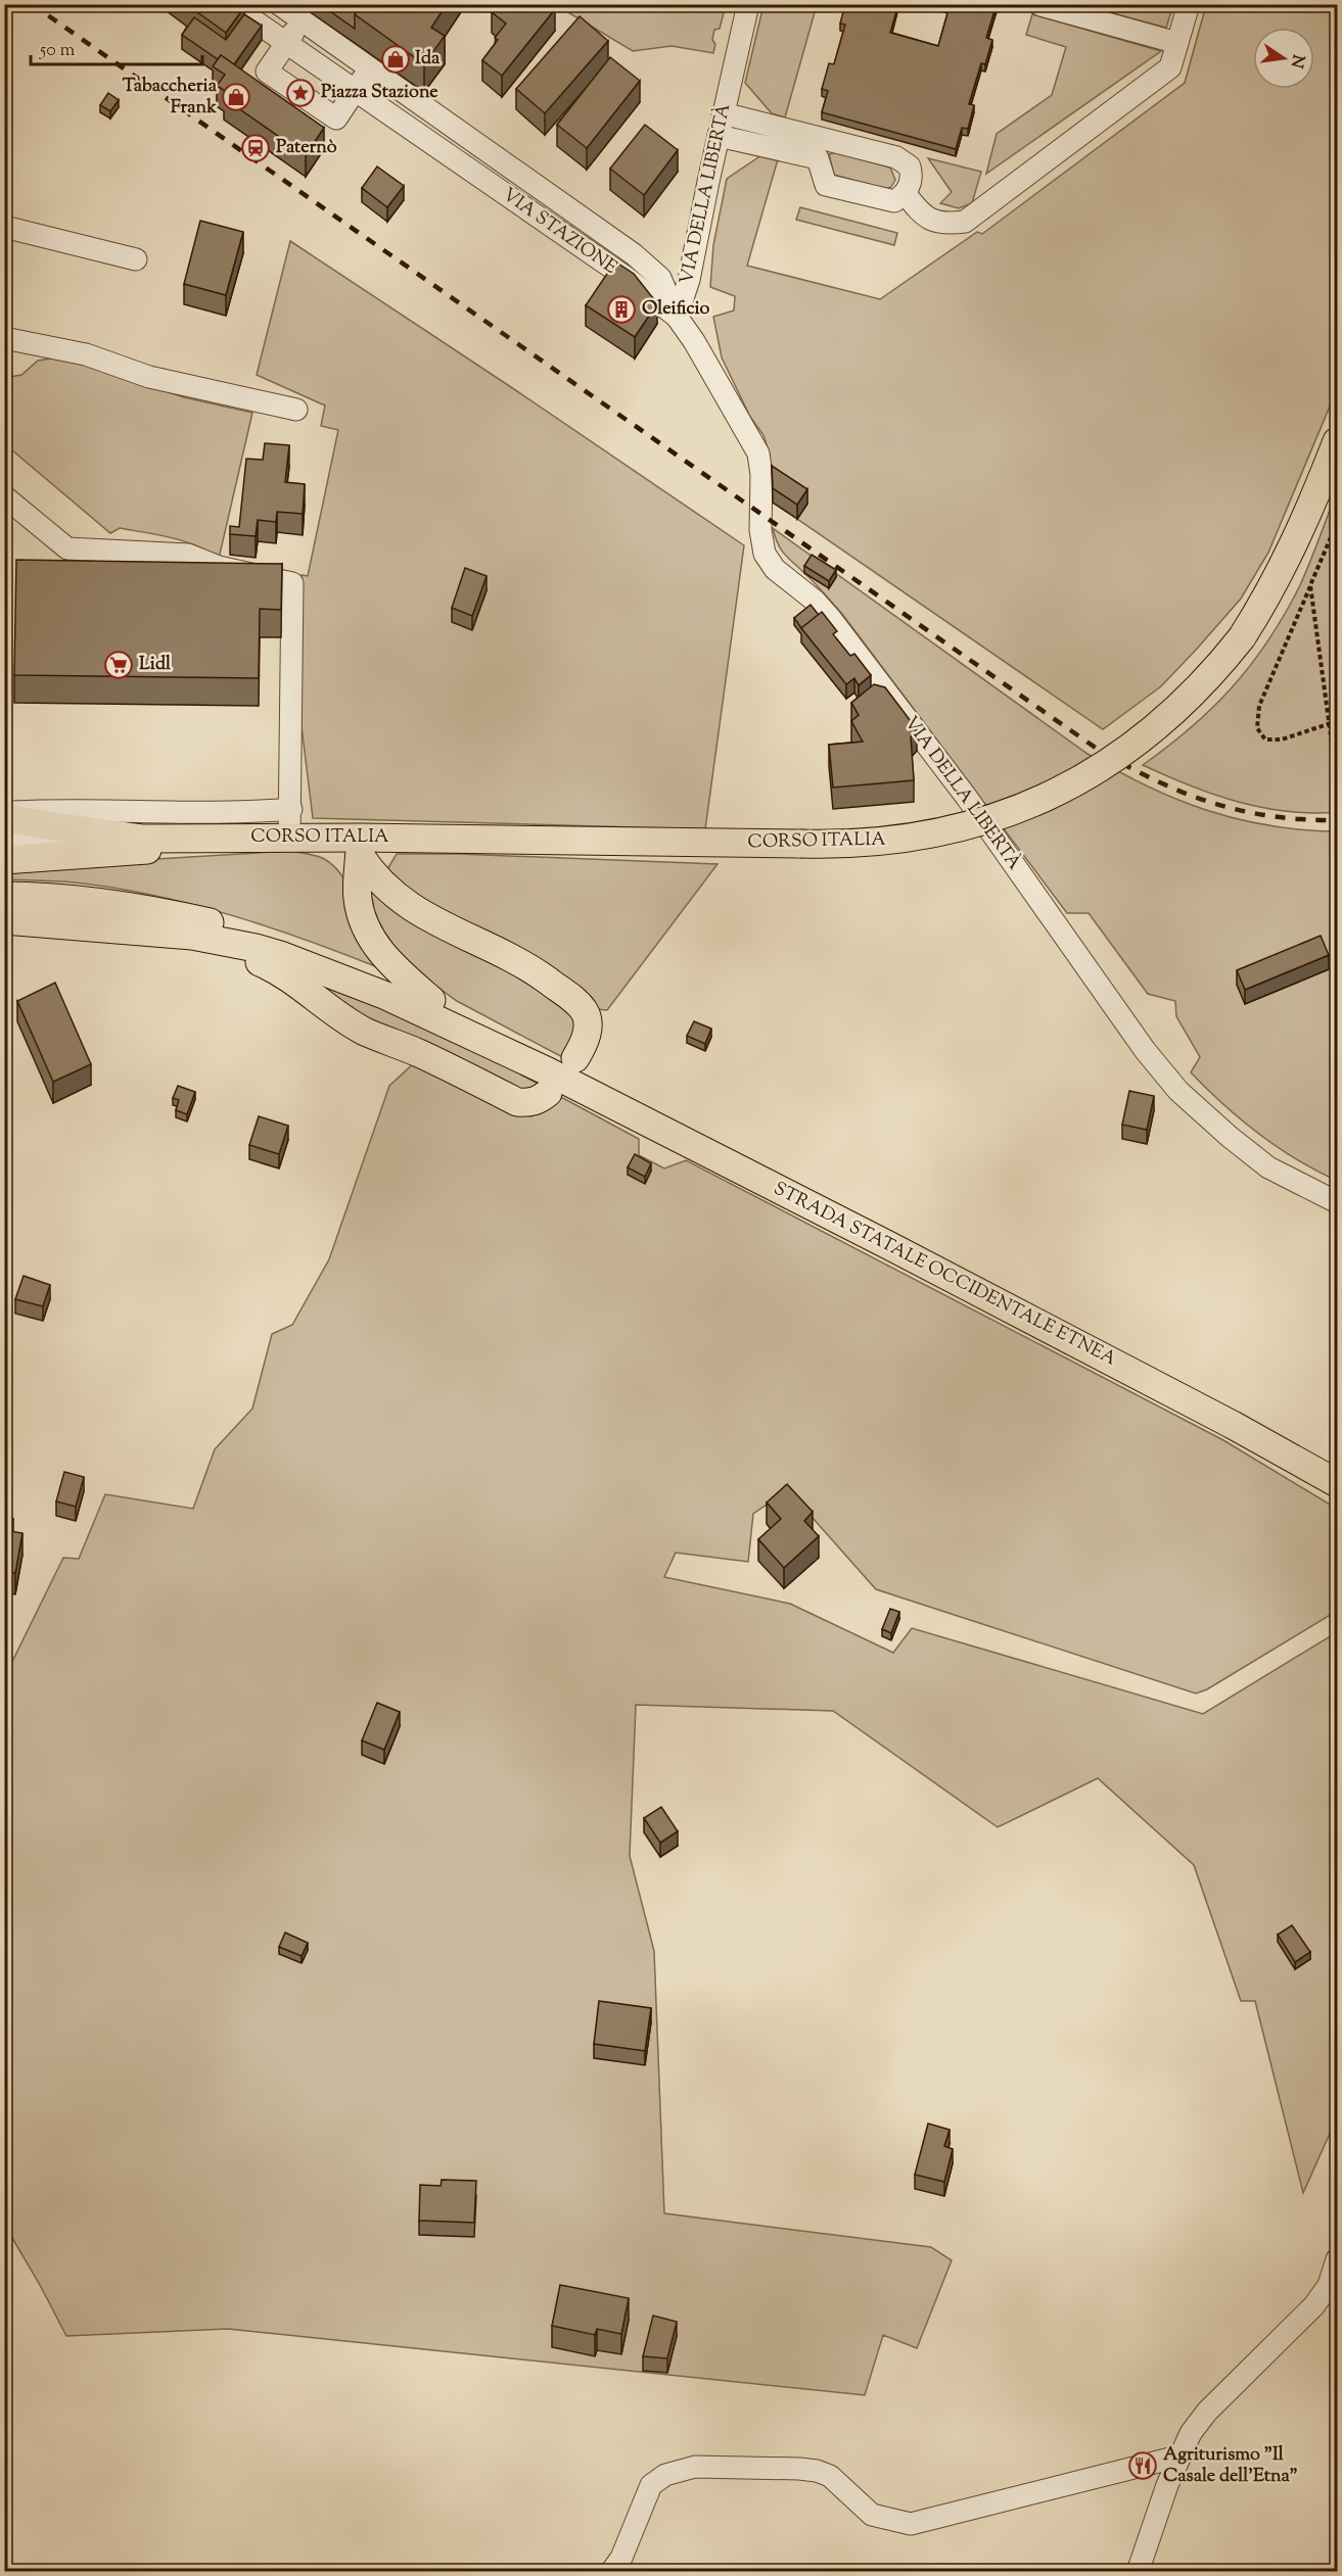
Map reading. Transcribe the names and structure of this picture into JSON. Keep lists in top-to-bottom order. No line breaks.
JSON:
{"streets":{"main road":["CORSO ITALIA","STRADA STATALE OCCIDENTALE ETNEA"],"street":["VIA DELLA LIBERTÀ","VIA STAZIONE"]},"crossings":[["VIA DELLA LIBERTÀ","VIA STAZIONE"]],"places":{"shop":["Ida","Tabaccheria Frank"],"place":["Piazza Stazione"],"station":["Paternò"],"building":["Oleificio"],"supermarket":["Lidl"],"restaurant":["Agriturismo \"Il Casale dell'Etna\""]},"scale_bar":"50 m","north":"right"}
